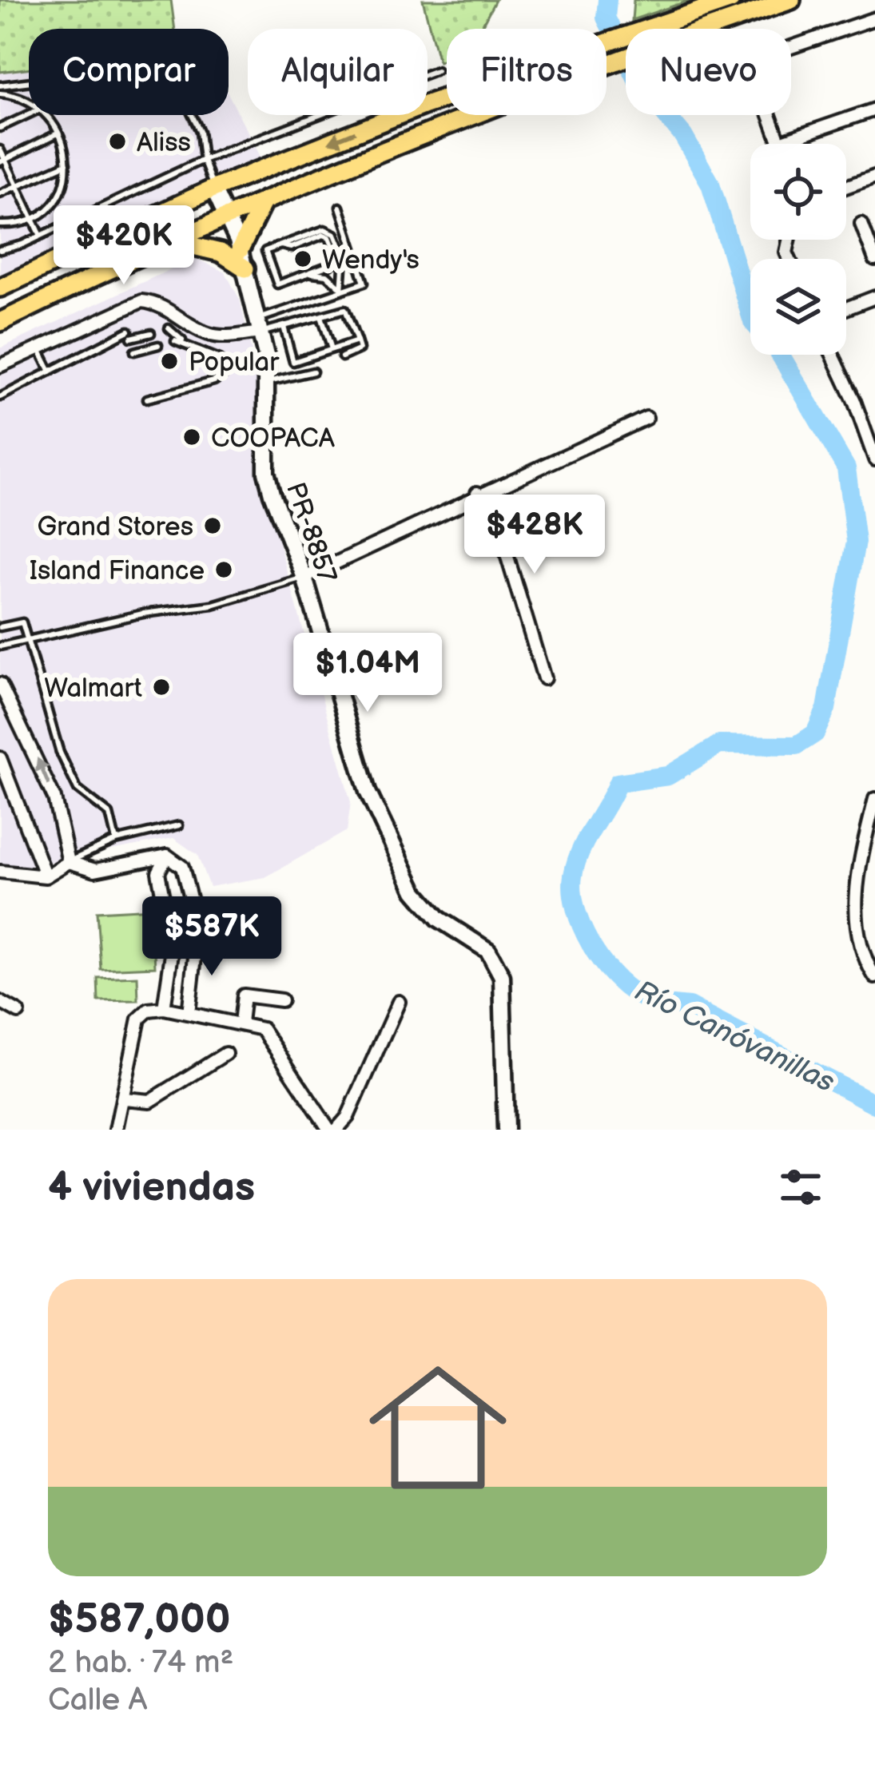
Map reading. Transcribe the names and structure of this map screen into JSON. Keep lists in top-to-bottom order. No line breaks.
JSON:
{"streets":{"street":["PR-8857"]},"water":["Río Canóvanillas"],"places":["Aliss","Wendy's","Popular","COOPACA","Grand Stores","Island Finance","Walmart"],"page":{"chip":["Comprar","Alquilar","Filtros","Nuevo"],"price":["$420K","$428K","$1.04M","$587K"],"heading":"4 viviendas","list":[{"name":"$587,000","note":"2 hab. · 74 m² · Calle A"}]}}
